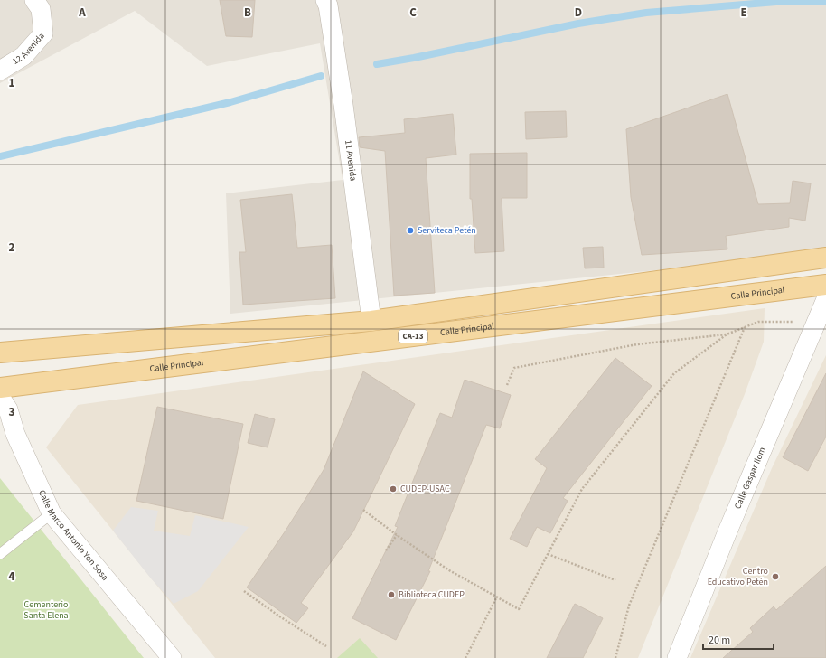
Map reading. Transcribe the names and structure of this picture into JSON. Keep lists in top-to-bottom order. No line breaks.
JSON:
{"streets":{"main road":["Calle Principal","CA-13"],"street":["12 Avenida","11 Avenida","Calle Gaspar Ilom","Calle Marco Antonio Yon Sosa"]},"crossings":[["11 Avenida","CA-13"]],"parks":["Cementerio Santa Elena"],"places":["Serviteca Petén","CUDEP-USAC","Centro Educativo Petén","Biblioteca CUDEP"],"scale_bar":"20 m","grid":{"columns":["A","B","C","D","E"],"rows":["1","2","3","4"]}}
